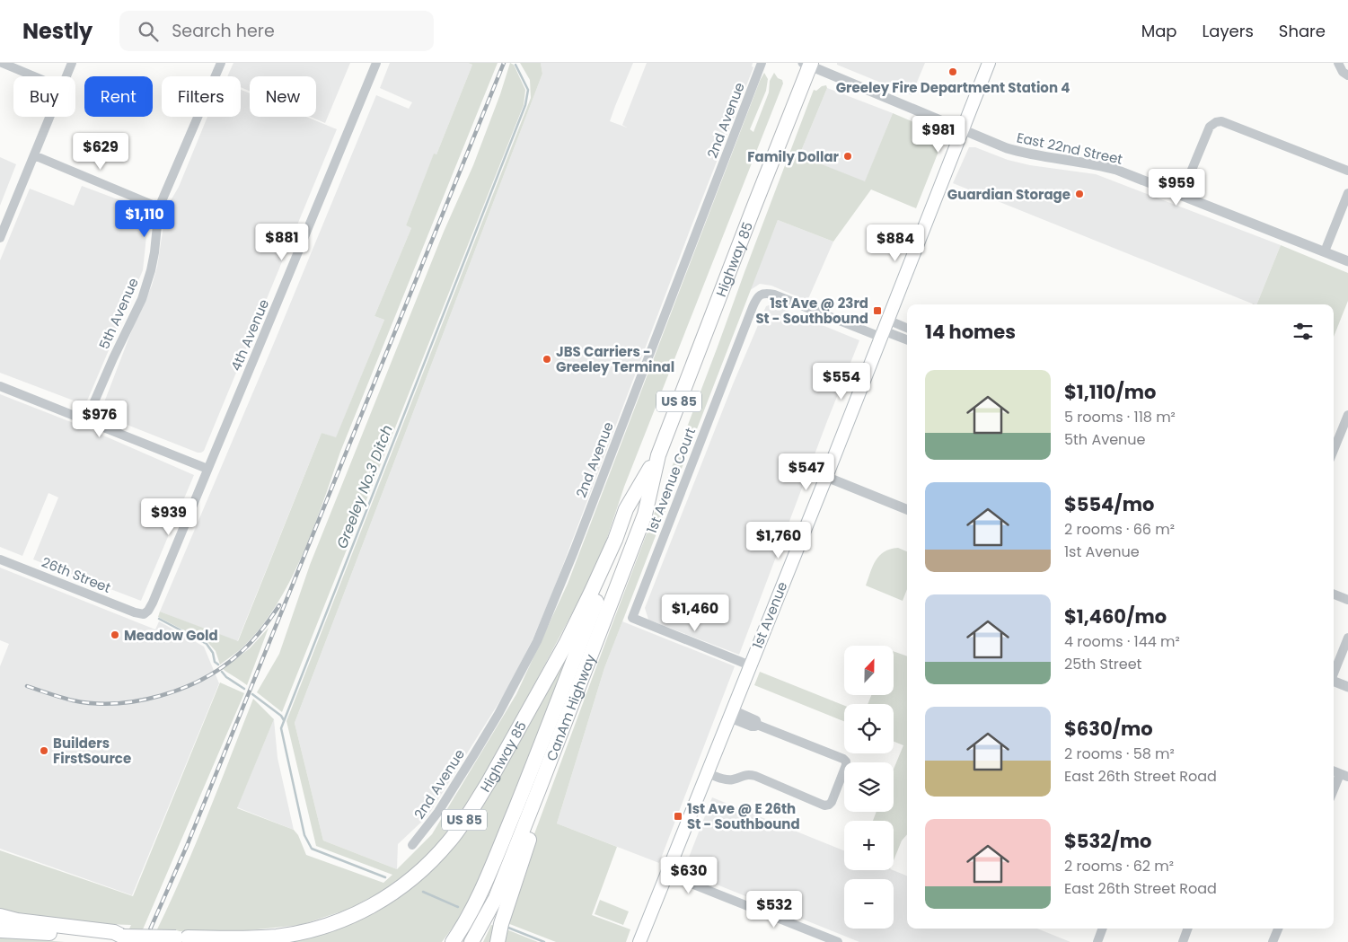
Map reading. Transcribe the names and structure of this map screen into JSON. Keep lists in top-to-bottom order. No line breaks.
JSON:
{"streets":{"highway":["Highway 85","US 85","CanAm Highway"],"main road":["1st Avenue"],"street":["2nd Avenue","East 22nd Street","5th Avenue","4th Avenue","1st Avenue Court","26th Street"]},"crossings":[["East 22nd Street","Highway 85"],["East 22nd Street","1st Avenue"],["Highway 85","CanAm Highway"],["4th Avenue","26th Street"],["US 85","CanAm Highway"],["1st Avenue Court","1st Avenue"]],"water":["Greeley No.3 Ditch"],"places":{"other":["Greeley Fire Department Station 4","Family Dollar","Guardian Storage","JBS Carriers - Greeley Terminal","Meadow Gold","Builders FirstSource"],"transit":["1st Ave @ 23rd St - Southbound","1st Ave @ E 26th St - Southbound"]},"north":"top","page":{"header":"Nestly","search":"Search here","nav":["Map","Layers","Share"],"chip":["Buy","Rent","Filters","New"],"price":["$981","$629","$959","$1,110","$881","$884","$554","$976","$547","$939","$1,760","$1,460","$630","$532"],"heading":"14 homes","list":[{"name":"$1,110/mo","note":"5 rooms · 118 m² · 5th Avenue"},{"name":"$554/mo","note":"2 rooms · 66 m² · 1st Avenue"},{"name":"$1,460/mo","note":"4 rooms · 144 m² · 25th Street"},{"name":"$630/mo","note":"2 rooms · 58 m² · East 26th Street Road"},{"name":"$532/mo","note":"2 rooms · 62 m² · East 26th Street Road"}],"map_buttons":["+","−"]}}
